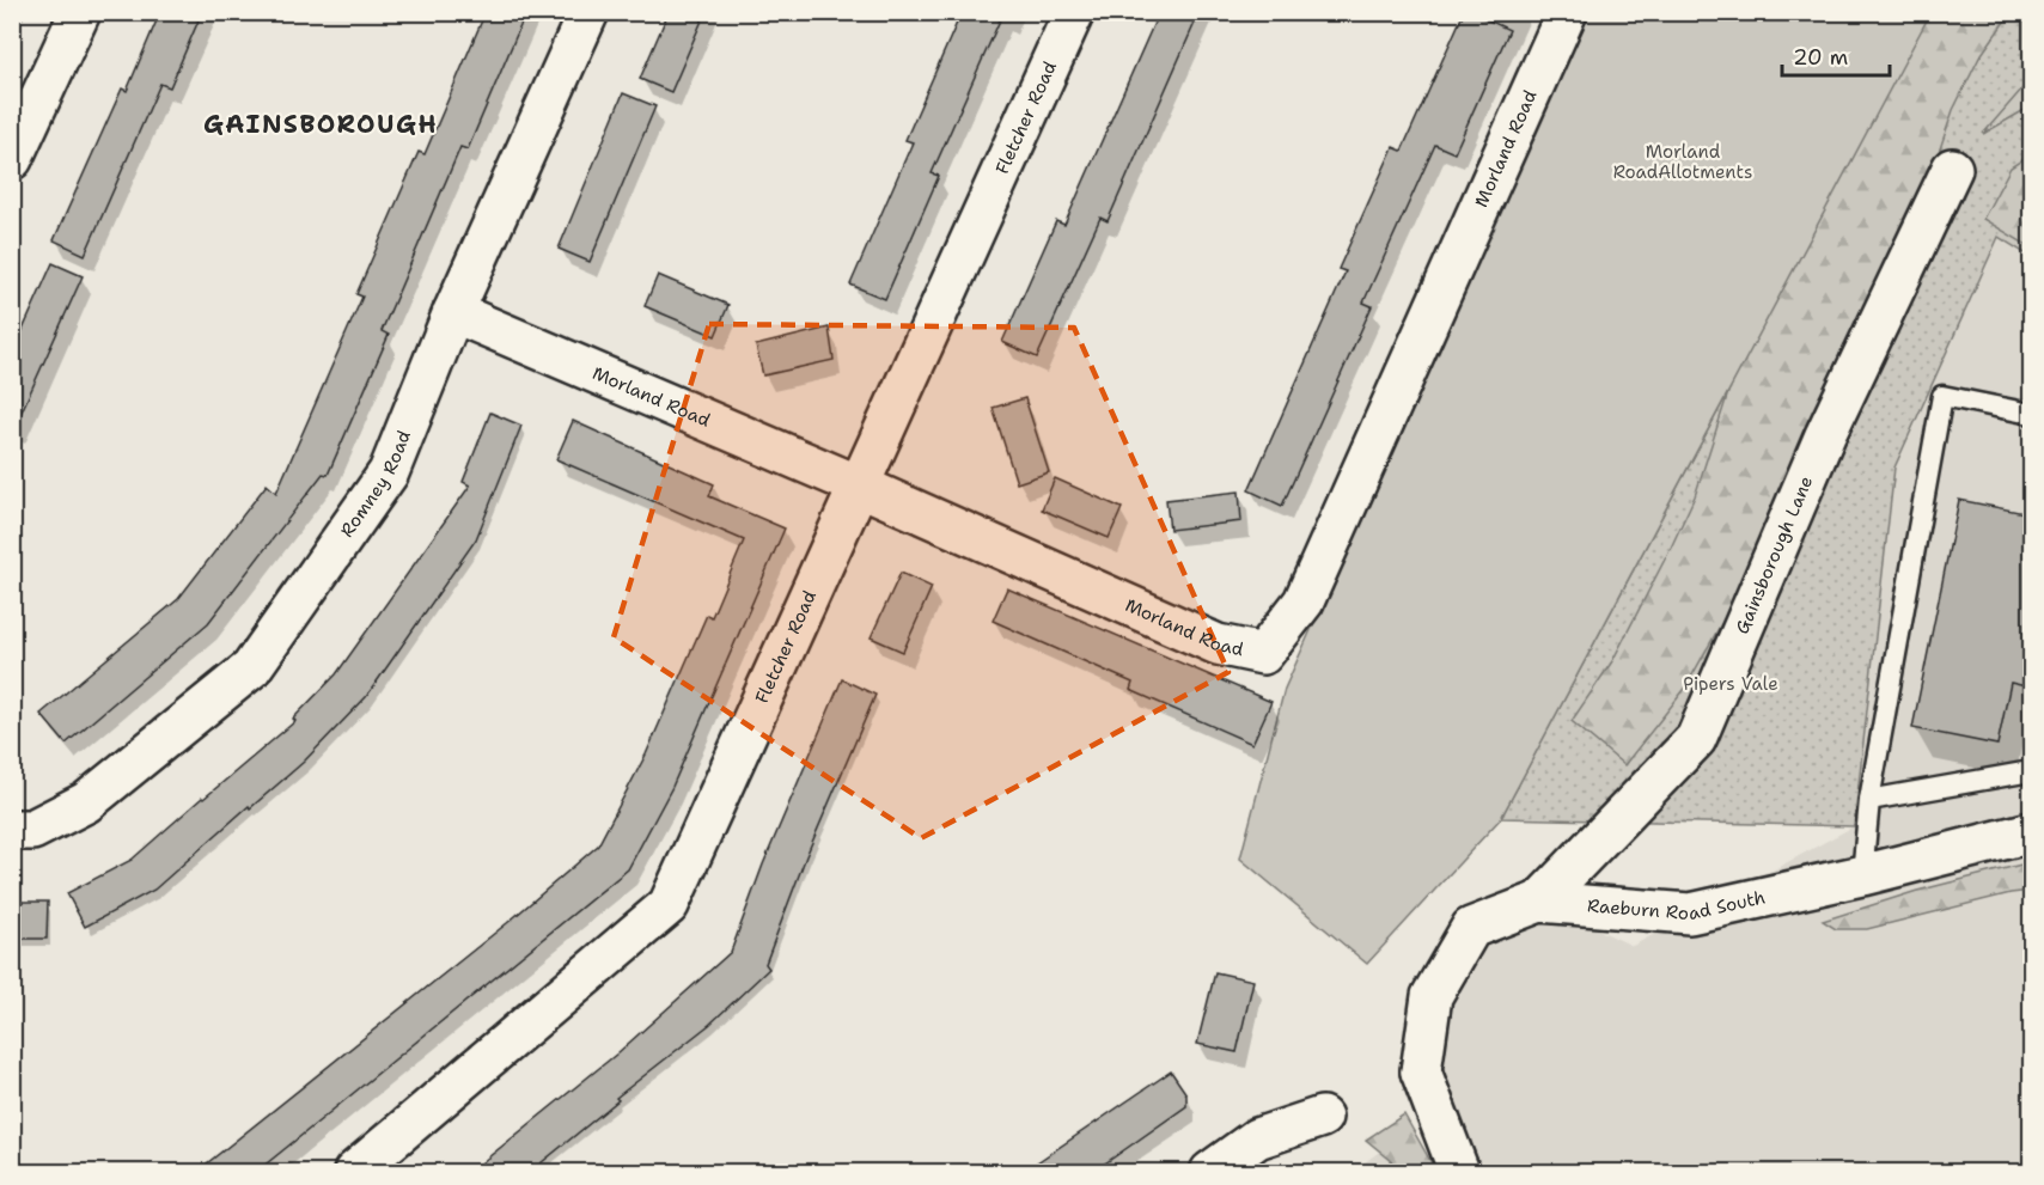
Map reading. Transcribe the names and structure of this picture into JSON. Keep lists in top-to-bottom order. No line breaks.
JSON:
{"streets":{"street":["Fletcher Road","Morland Road","Romney Road","Gainsborough Lane","Raeburn Road South"]},"crossings":[["Fletcher Road","Morland Road"],["Morland Road","Romney Road"],["Gainsborough Lane","Raeburn Road South"]],"districts":["GAINSBOROUGH"],"parks":["Morland RoadAllotments","Pipers Vale"],"scale_bar":"20 m"}
